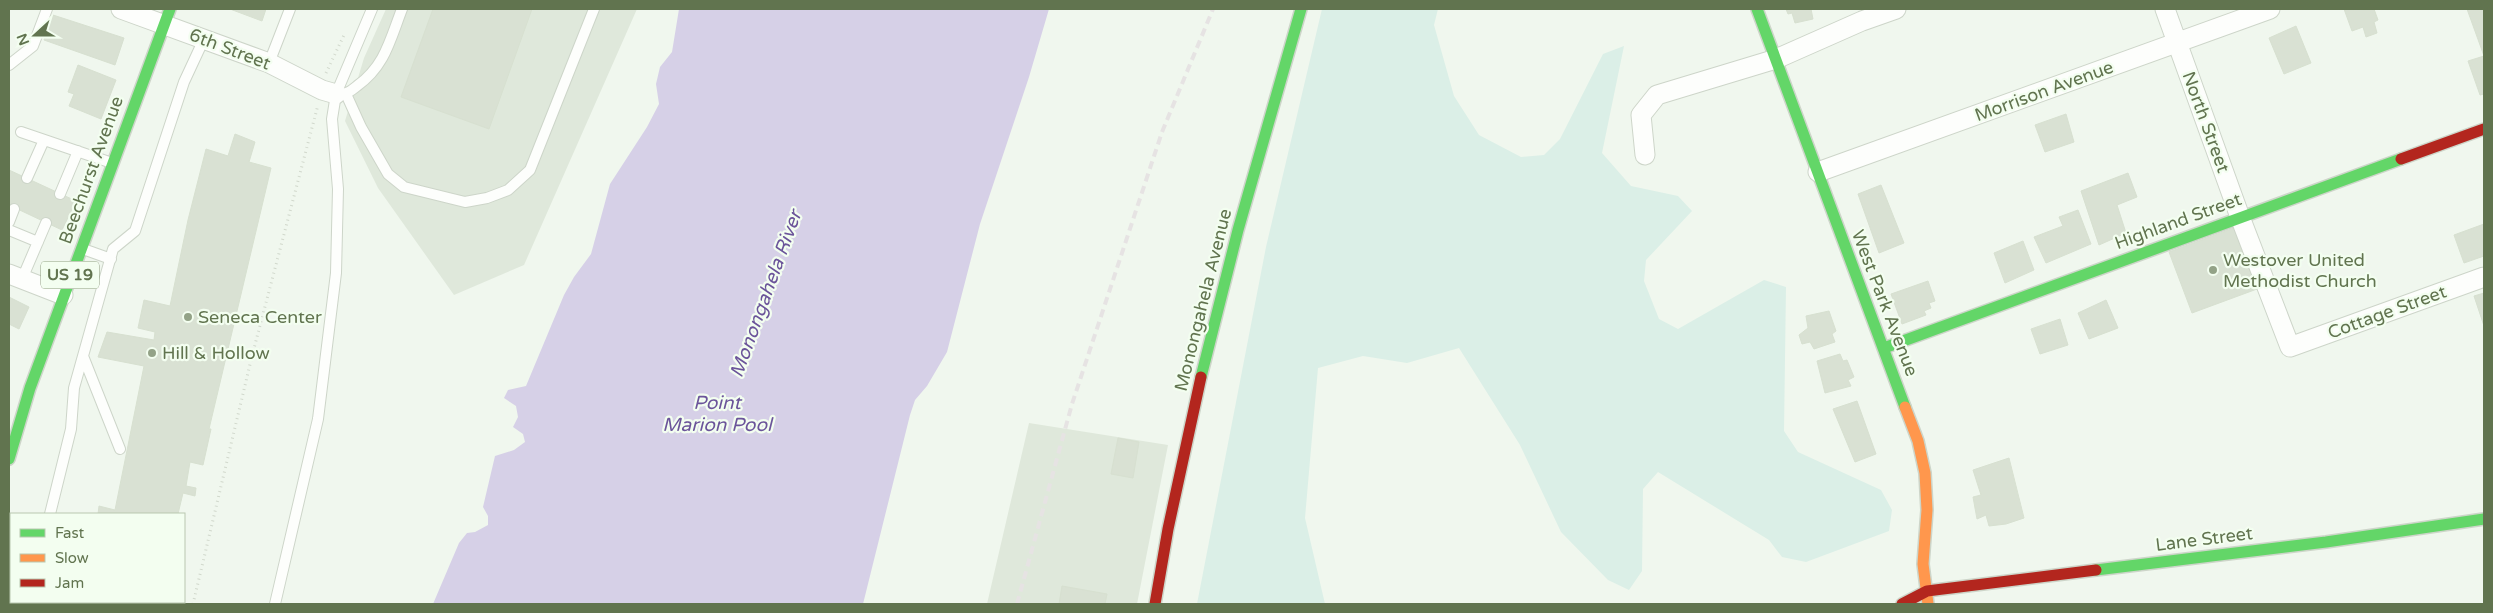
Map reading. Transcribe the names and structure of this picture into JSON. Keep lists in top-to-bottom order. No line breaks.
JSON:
{"streets":{"street":["6th Street","Morrison Avenue","North Street","Beechurst Avenue","Highland Street","US 19","Monongahela Avenue","West Park Avenue","Cottage Street","Lane Street"]},"crossings":[["6th Street","Beechurst Avenue"],["Morrison Avenue","North Street"],["Morrison Avenue","West Park Avenue"],["North Street","Highland Street"],["North Street","Cottage Street"],["Highland Street","West Park Avenue"],["West Park Avenue","Lane Street"]],"water":["Monongahela River","Point Marion Pool"],"places":["Westover United Methodist Church","Seneca Center","Hill & Hollow"],"legend":["Fast","Slow","Jam"],"north":"left"}
